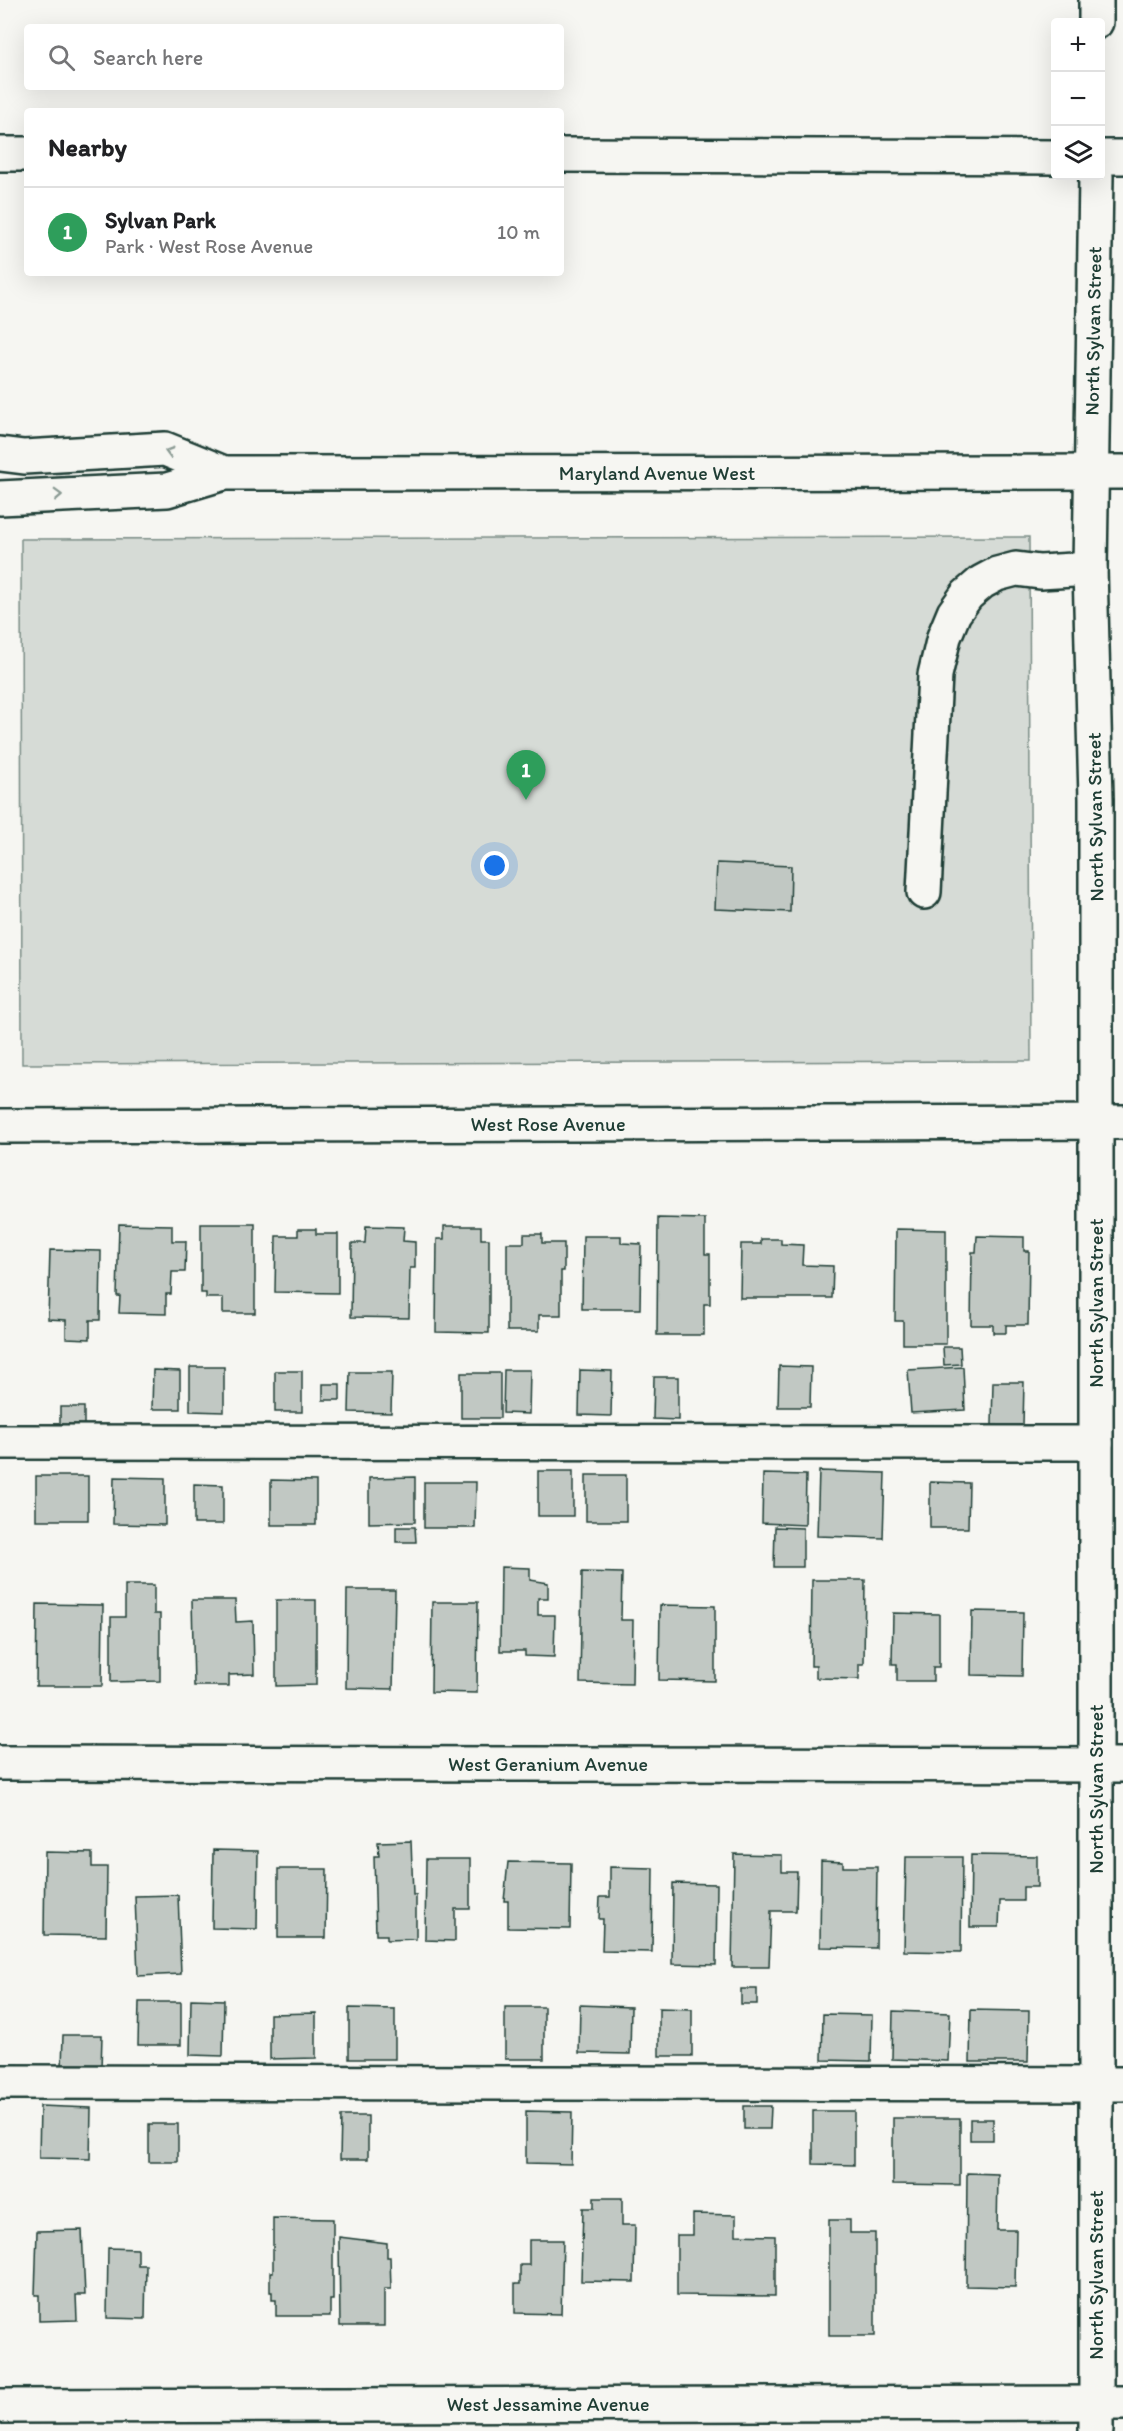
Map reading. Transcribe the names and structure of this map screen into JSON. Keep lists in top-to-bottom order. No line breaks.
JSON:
{"streets":{"street":["North Sylvan Street","Maryland Avenue West","West Rose Avenue","West Geranium Avenue","West Jessamine Avenue"]},"crossings":[["North Sylvan Street","Maryland Avenue West"],["North Sylvan Street","West Rose Avenue"],["North Sylvan Street","West Geranium Avenue"],["North Sylvan Street","West Jessamine Avenue"]],"page":{"map_buttons":["+","−"],"search":"Search here","heading":"Nearby","list":[{"mark":"1","name":"Sylvan Park","note":"Park · West Rose Avenue","value":"10 m"}],"pins":"1"}}
